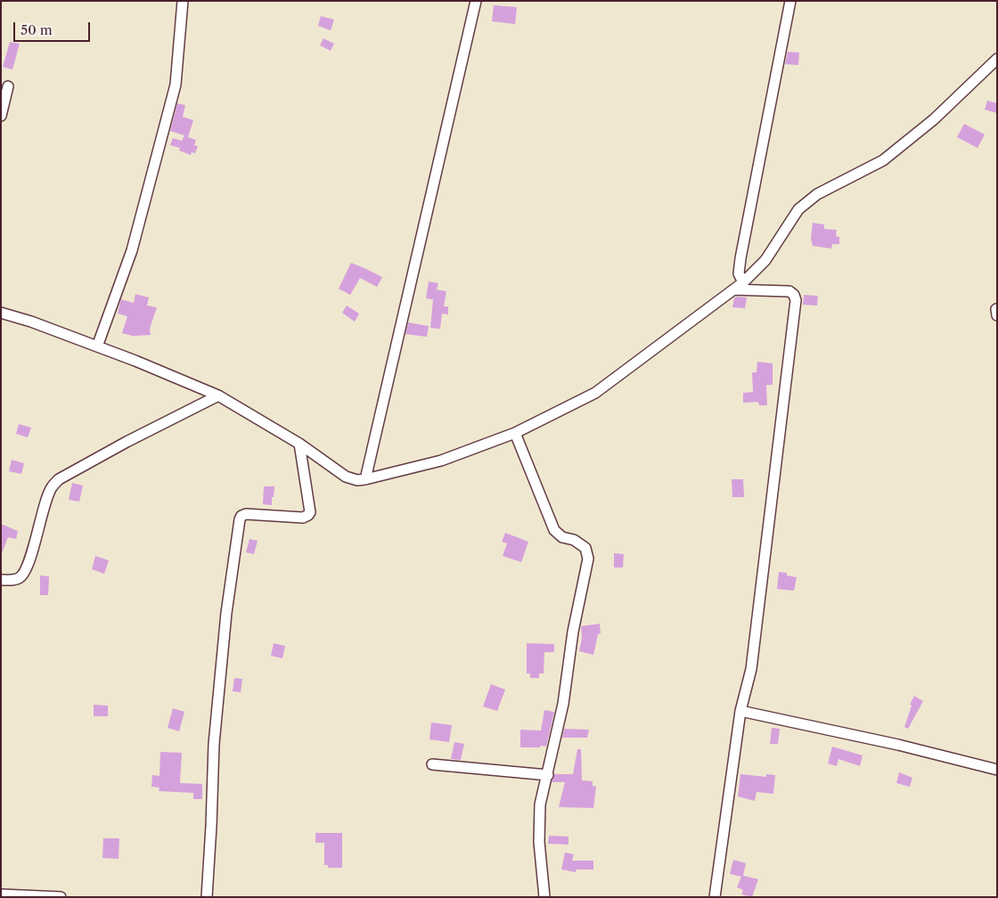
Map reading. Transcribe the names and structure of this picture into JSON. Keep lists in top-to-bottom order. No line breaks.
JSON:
{"scale_bar":"50 m"}
